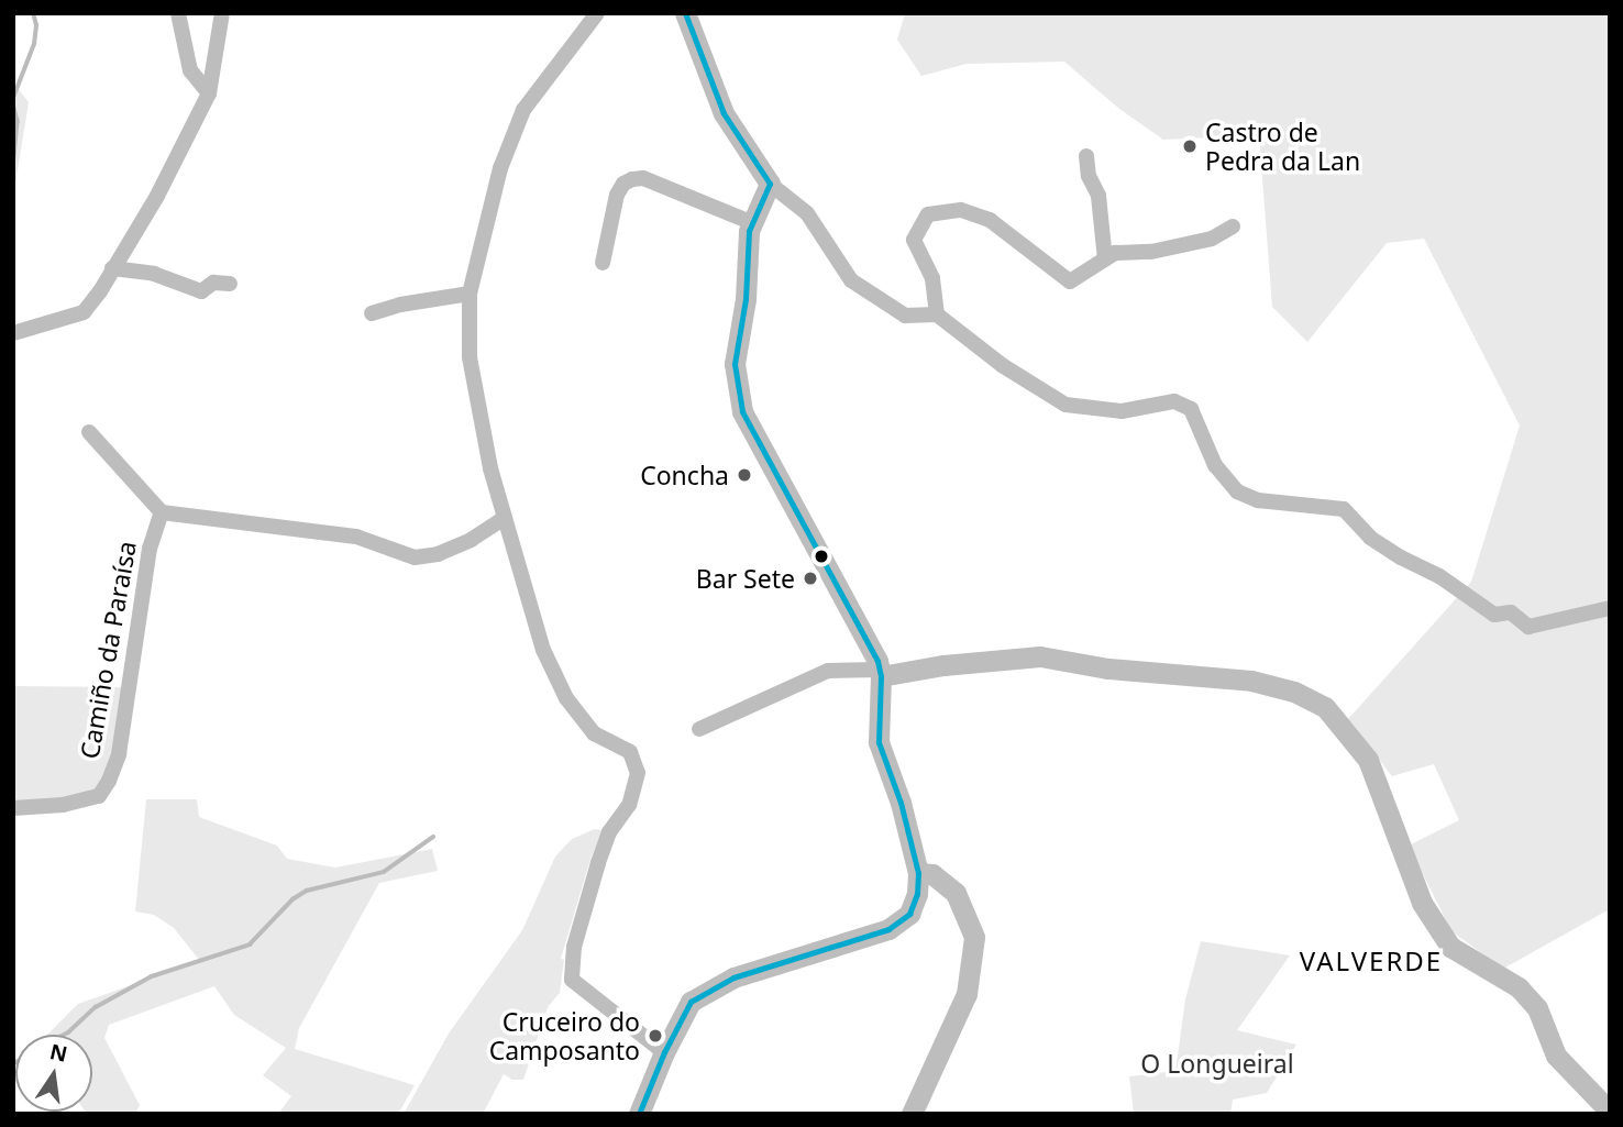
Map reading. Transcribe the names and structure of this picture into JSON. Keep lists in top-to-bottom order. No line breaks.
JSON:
{"streets":{"street":["Camiño da Paraísa"]},"districts":["VALVERDE"],"parks":["O Longueiral"],"places":["Castro de Pedra da Lan","Concha","Bar Sete","Cruceiro do Camposanto"],"north":"top"}
